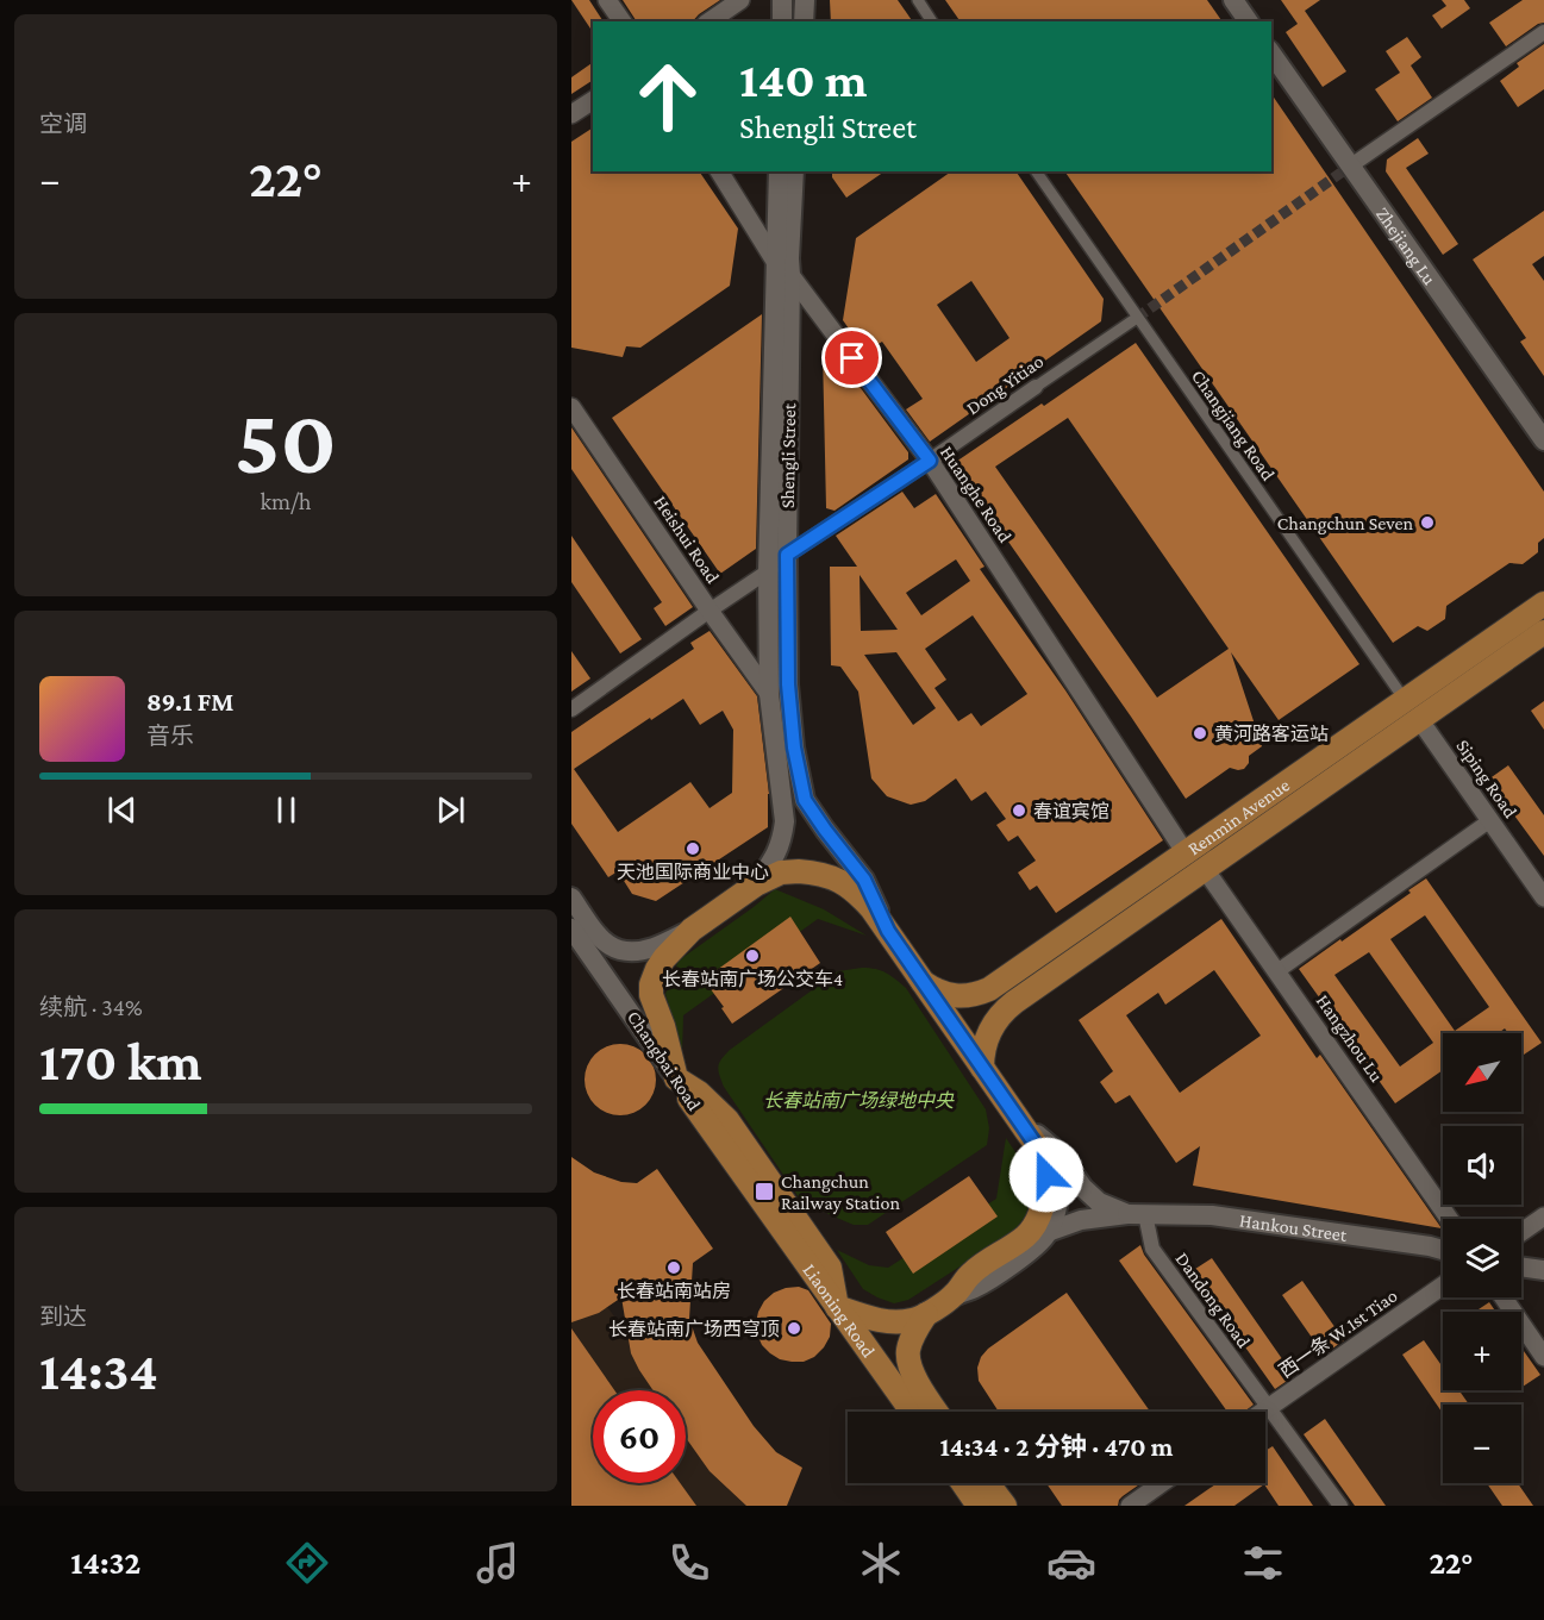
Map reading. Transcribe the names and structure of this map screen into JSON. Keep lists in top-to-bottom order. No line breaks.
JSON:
{"streets":{"main road":["Zhejiang Lu","Shengli Street","Renmin Avenue","Changbai Road","Hankou Street","Liaoning Road"],"street":["Dong Yitiao","Changjiang Road","Huanghe Road","Heishui Road","Siping Road","Hangzhou Lu","Dandong Road","西一条 W.1st Tiao"]},"crossings":[["Dong Yitiao","Changjiang Road"],["Dong Yitiao","Shengli Street"],["Dong Yitiao","Huanghe Road"],["Dong Yitiao","Heishui Road"],["Changjiang Road","Renmin Avenue"],["Shengli Street","Huanghe Road"],["Shengli Street","Heishui Road"],["Huanghe Road","Renmin Avenue"],["Siping Road","Renmin Avenue"],["Renmin Avenue","Hangzhou Lu"],["Changbai Road","Liaoning Road"],["Hankou Street","Dandong Road"],["Dandong Road","西一条 W.1st Tiao"]],"parks":["长春站南广场绿地中央"],"places":{"other":["Changchun Seven","黄河路客运站","春谊宾馆","天池国际商业中心","长春站南广场公交车4","长春站南站房","长春站南广场西穹顶"],"transit":["Changchun Railway Station"]},"north":"bottom left","page":{"tile":["空调",["50","km/h"],["续航 · 34%","170 km"],["到达","14:34"]],"turn":["140 m","Shengli Street"],"heat":["−","22°","+"],"song":["89.1 FM","音乐"],"map_buttons":["+","−"],"limit":"60","trip":"14:34 · 2 分钟 · 470 m","tabs":["14:32","22°"]}}
